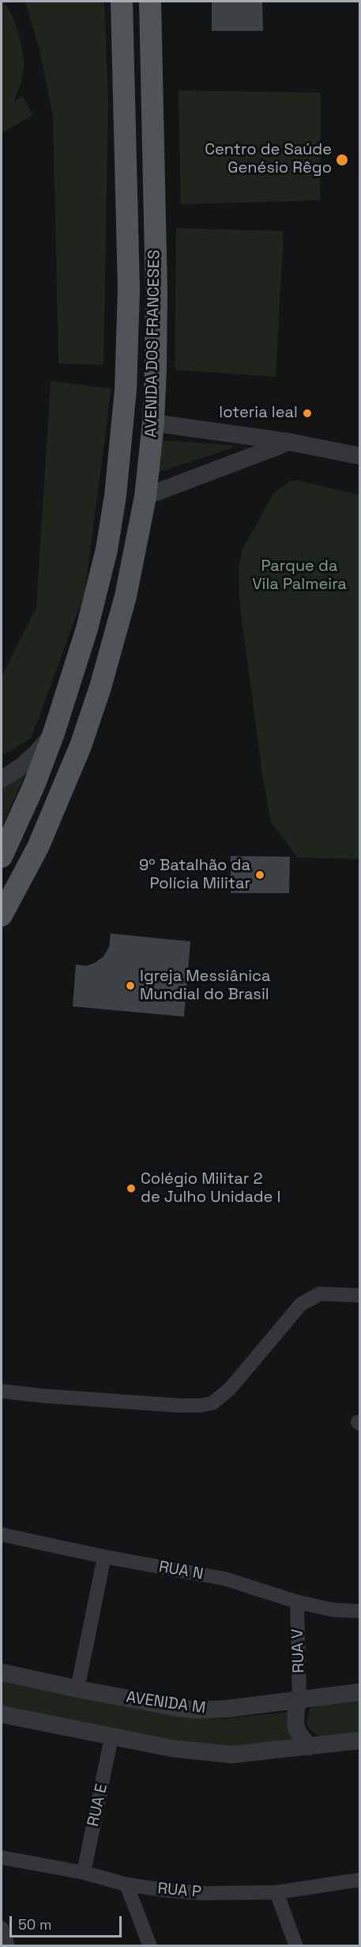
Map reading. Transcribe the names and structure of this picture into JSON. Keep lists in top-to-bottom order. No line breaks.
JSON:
{"streets":{"main road":["AVENIDA DOS FRANCESES"],"street":["RUA N","RUA V","AVENIDA M","RUA E","RUA P"]},"crossings":[["RUA N","RUA V"],["RUA V","AVENIDA M"],["RUA E","RUA P"]],"parks":["Parque da Vila Palmeira"],"places":["Centro de Saúde Genésio Rêgo","loteria leal","9º Batalhão da Polícia Militar","Igreja Messiânica Mundial do Brasil","Colégio Militar 2 de Julho Unidade I"],"scale_bar":"50 m"}
